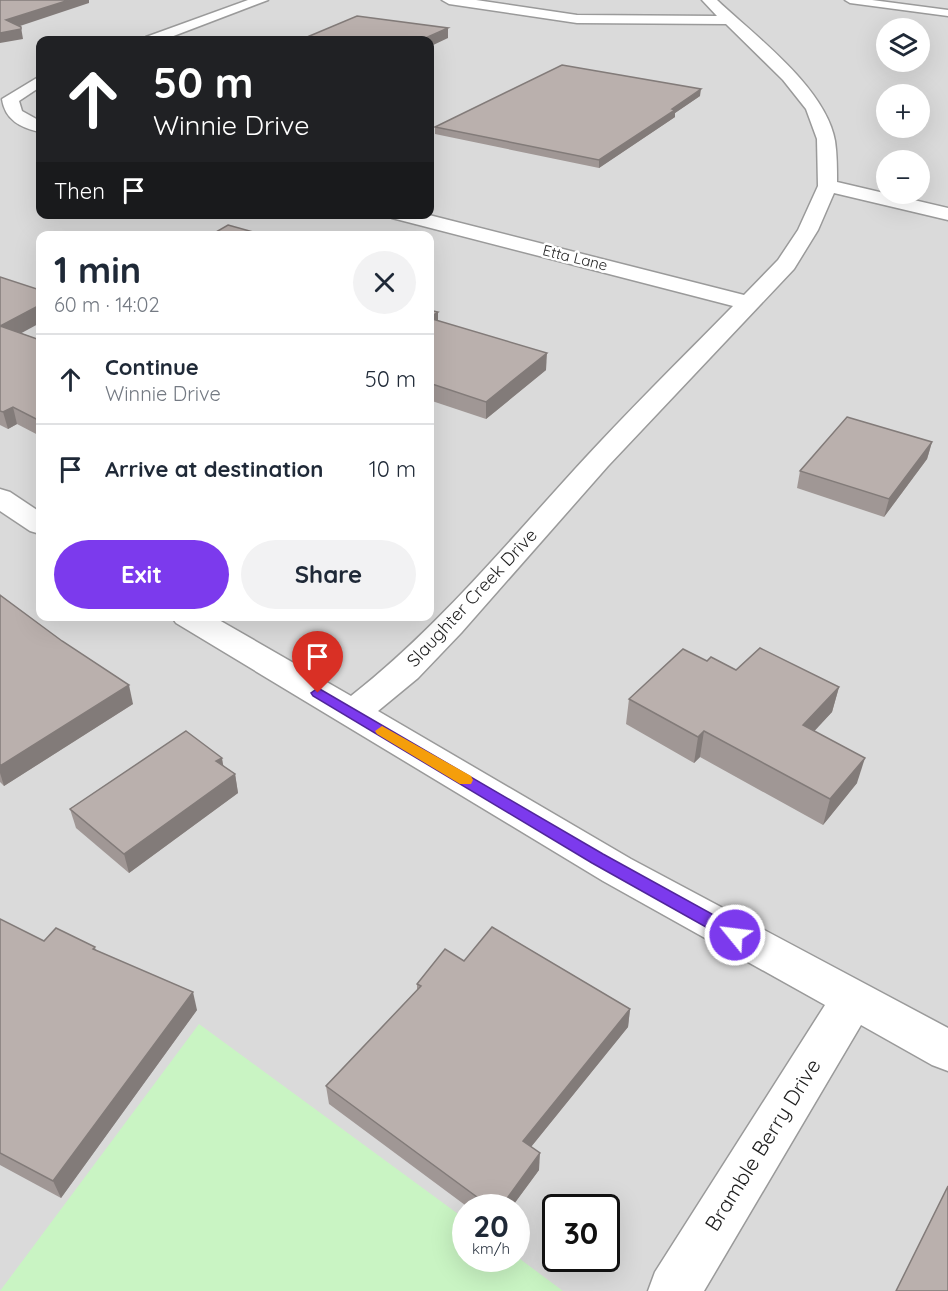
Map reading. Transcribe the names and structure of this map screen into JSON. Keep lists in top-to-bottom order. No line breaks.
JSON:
{"streets":{"street":["Etta Lane","Slaughter Creek Drive","Bramble Berry Drive"]},"crossings":[["Etta Lane","Slaughter Creek Drive"]],"page":{"map_buttons":["+","−"],"turn":["50 m","Winnie Drive"],"then":"Then","heading":["1 min","60 m · 14:02"],"list":[{"name":"Continue","note":"Winnie Drive","value":"50 m"},{"name":"Arrive at destination","value":"10 m"}],"buttons":["Exit","Share"],"speed":"20 km/h","limit":"30"}}
